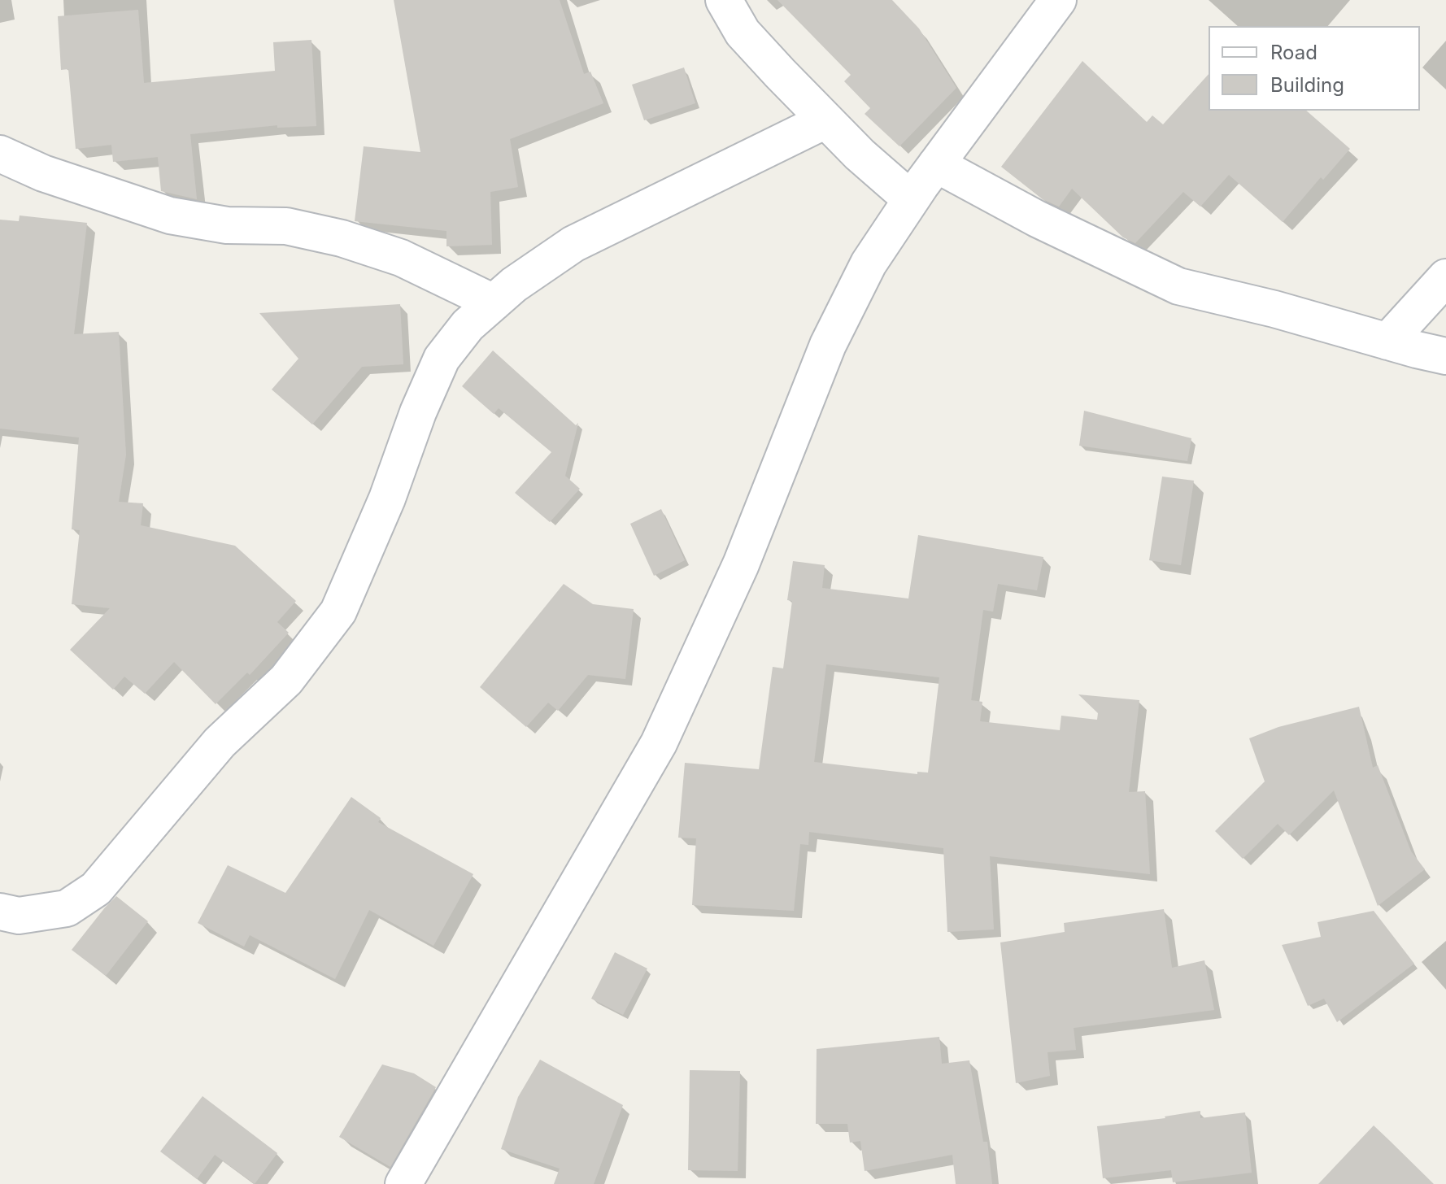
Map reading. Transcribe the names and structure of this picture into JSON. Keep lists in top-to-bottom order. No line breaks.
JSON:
{"legend":["Road","Building"]}
